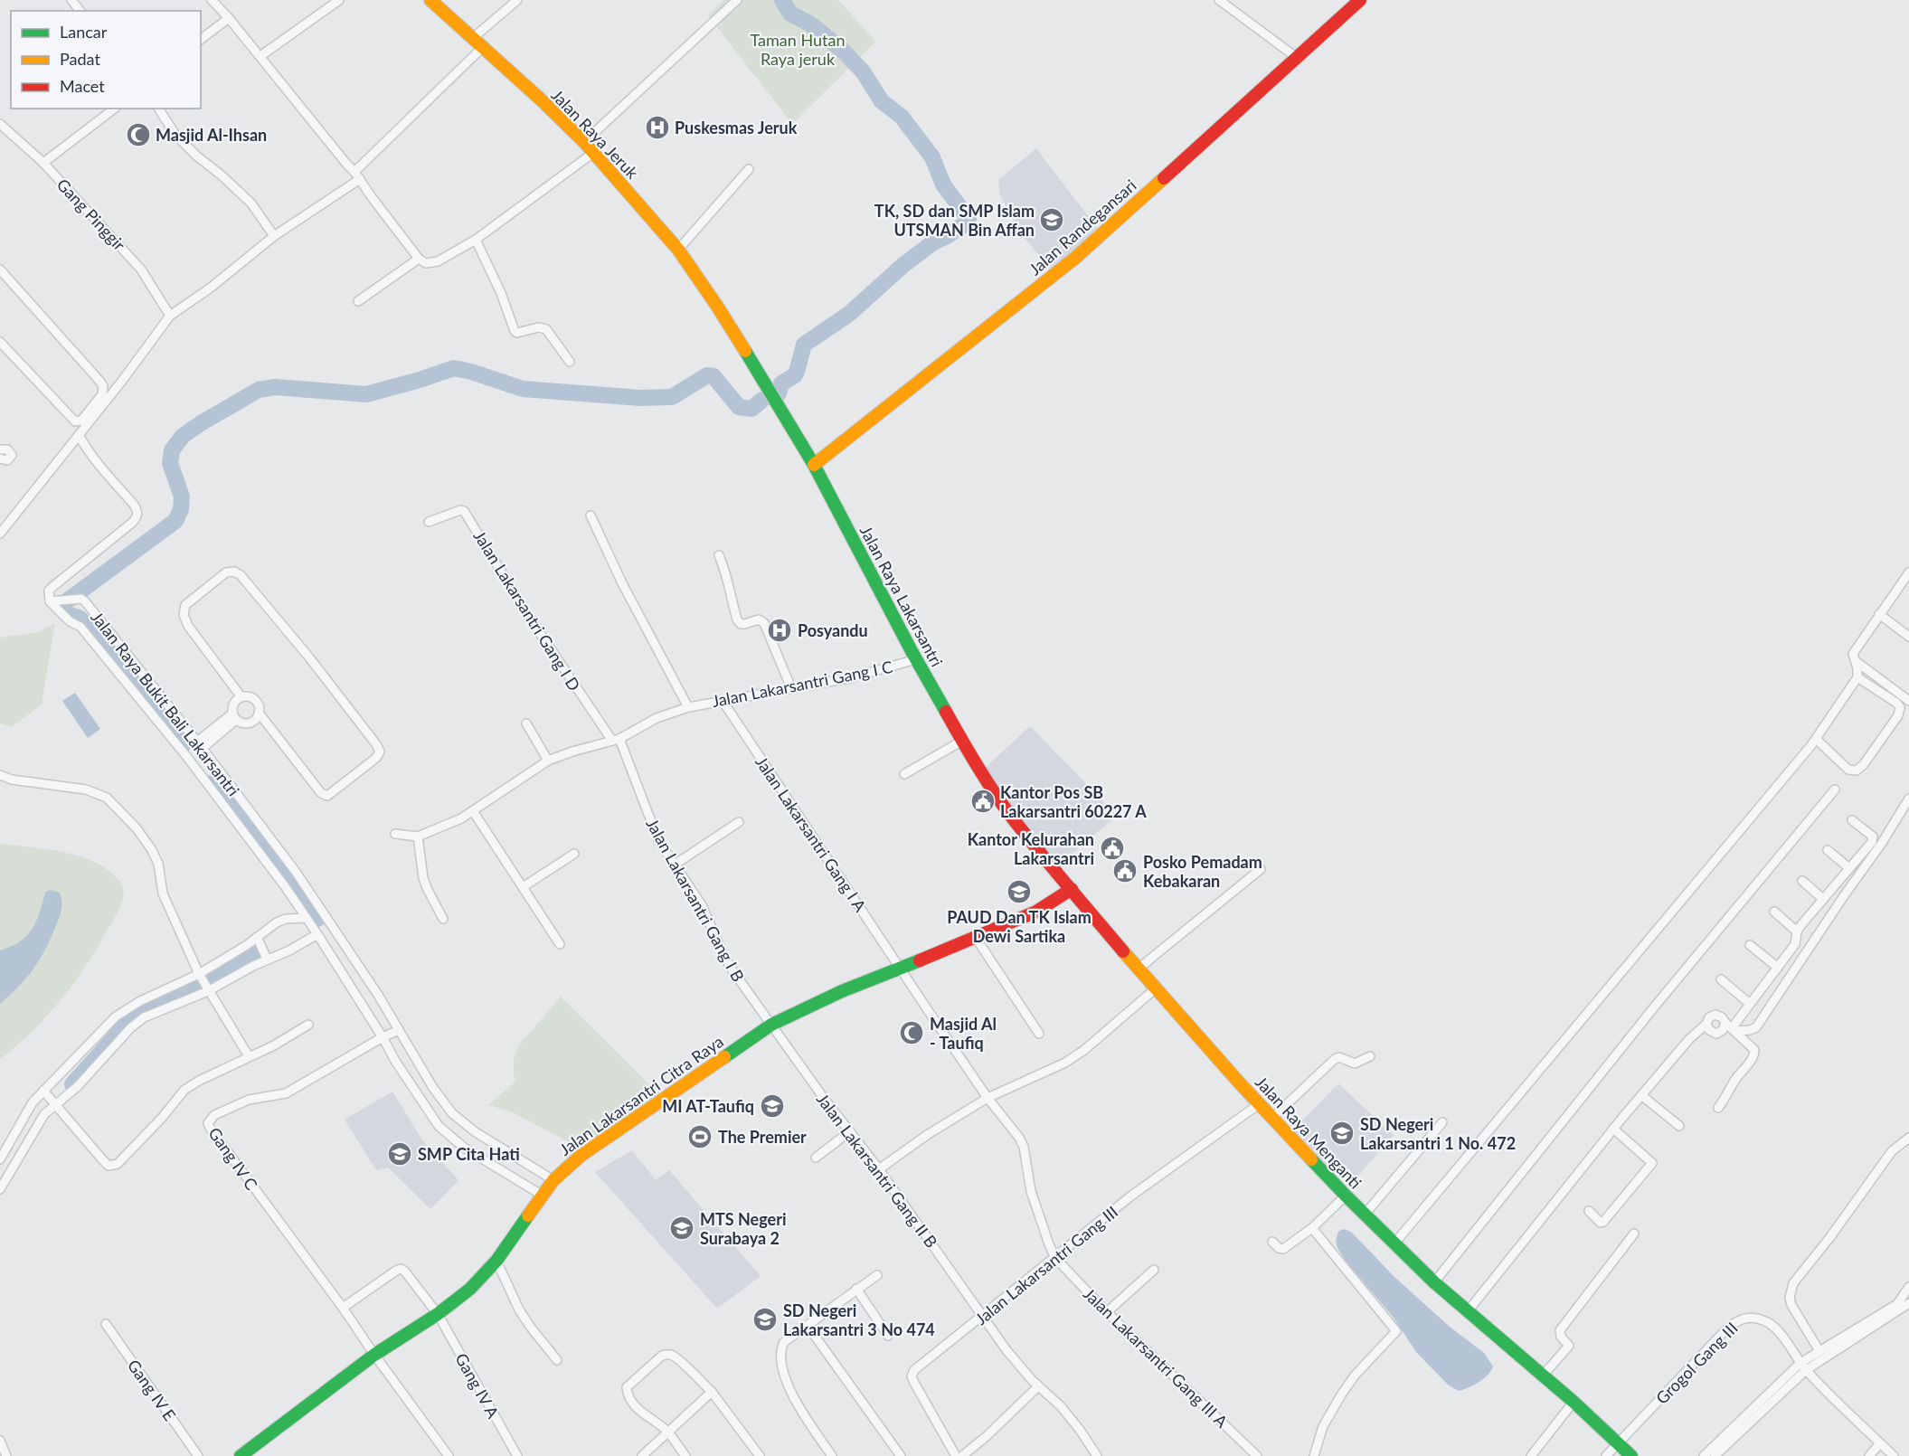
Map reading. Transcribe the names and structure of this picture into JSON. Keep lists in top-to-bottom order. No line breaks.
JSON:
{"streets":{"main road":["Jalan Raya Jeruk","Jalan Randegansari","Jalan Raya Lakarsantri","Jalan Lakarsantri Citra Raya","Jalan Raya Menganti"],"street":["Gang Pinggir","Jalan Lakarsantri Gang I D","Jalan Lakarsantri Gang I C","Jalan Raya Bukit Bali Lakarsantri","Jalan Lakarsantri Gang I A","Jalan Lakarsantri Gang I B","Gang IV C","Jalan Lakarsantri Gang II B","Jalan Lakarsantri Gang III","Jalan Lakarsantri Gang III A","Grogol Gang III","Gang IV A","Gang IV E"]},"crossings":[["Jalan Raya Jeruk","Jalan Raya Lakarsantri"],["Jalan Randegansari","Jalan Raya Lakarsantri"],["Jalan Raya Lakarsantri","Jalan Lakarsantri Gang I C"],["Jalan Raya Lakarsantri","Jalan Lakarsantri Citra Raya"],["Jalan Raya Lakarsantri","Jalan Raya Menganti"],["Jalan Lakarsantri Gang I D","Jalan Lakarsantri Gang I C"],["Jalan Lakarsantri Gang I D","Jalan Lakarsantri Gang I B"],["Jalan Lakarsantri Gang I C","Jalan Lakarsantri Gang I A"],["Jalan Lakarsantri Gang I C","Jalan Lakarsantri Gang I B"],["Jalan Raya Bukit Bali Lakarsantri","Jalan Lakarsantri Citra Raya"],["Jalan Raya Bukit Bali Lakarsantri","Gang IV C"],["Jalan Lakarsantri Gang I A","Jalan Lakarsantri Citra Raya"],["Jalan Lakarsantri Gang I A","Jalan Lakarsantri Gang III"],["Jalan Lakarsantri Gang I A","Jalan Lakarsantri Gang III A"],["Jalan Lakarsantri Gang I B","Jalan Lakarsantri Citra Raya"],["Jalan Lakarsantri Gang I B","Jalan Lakarsantri Gang II B"],["Jalan Lakarsantri Citra Raya","Jalan Raya Menganti"],["Jalan Lakarsantri Citra Raya","Gang IV C"],["Jalan Lakarsantri Citra Raya","Jalan Lakarsantri Gang II B"],["Jalan Lakarsantri Citra Raya","Gang IV A"],["Jalan Raya Menganti","Jalan Lakarsantri Gang III"],["Jalan Raya Menganti","Grogol Gang III"],["Gang IV C","Gang IV A"],["Jalan Lakarsantri Gang II B","Jalan Lakarsantri Gang III"],["Jalan Lakarsantri Gang III","Jalan Lakarsantri Gang III A"]],"parks":["Taman Hutan Raya jeruk"],"places":{"hospital":["Puskesmas Jeruk","Posyandu"],"mosque":["Masjid Al-Ihsan","Masjid Al - Taufiq"],"school or university":["TK, SD dan SMP Islam UTSMAN Bin Affan","PAUD Dan TK Islam Dewi Sartika","MI AT-Taufiq","SD Negeri Lakarsantri 1 No. 472","SMP Cita Hati","MTS Negeri Surabaya 2","SD Negeri Lakarsantri 3 No 474"],"public building":["Kantor Pos SB Lakarsantri 60227 A","Kantor Kelurahan Lakarsantri","Posko Pemadam Kebakaran"],"sports":["The Premier"]},"legend":["Lancar","Padat","Macet"]}
